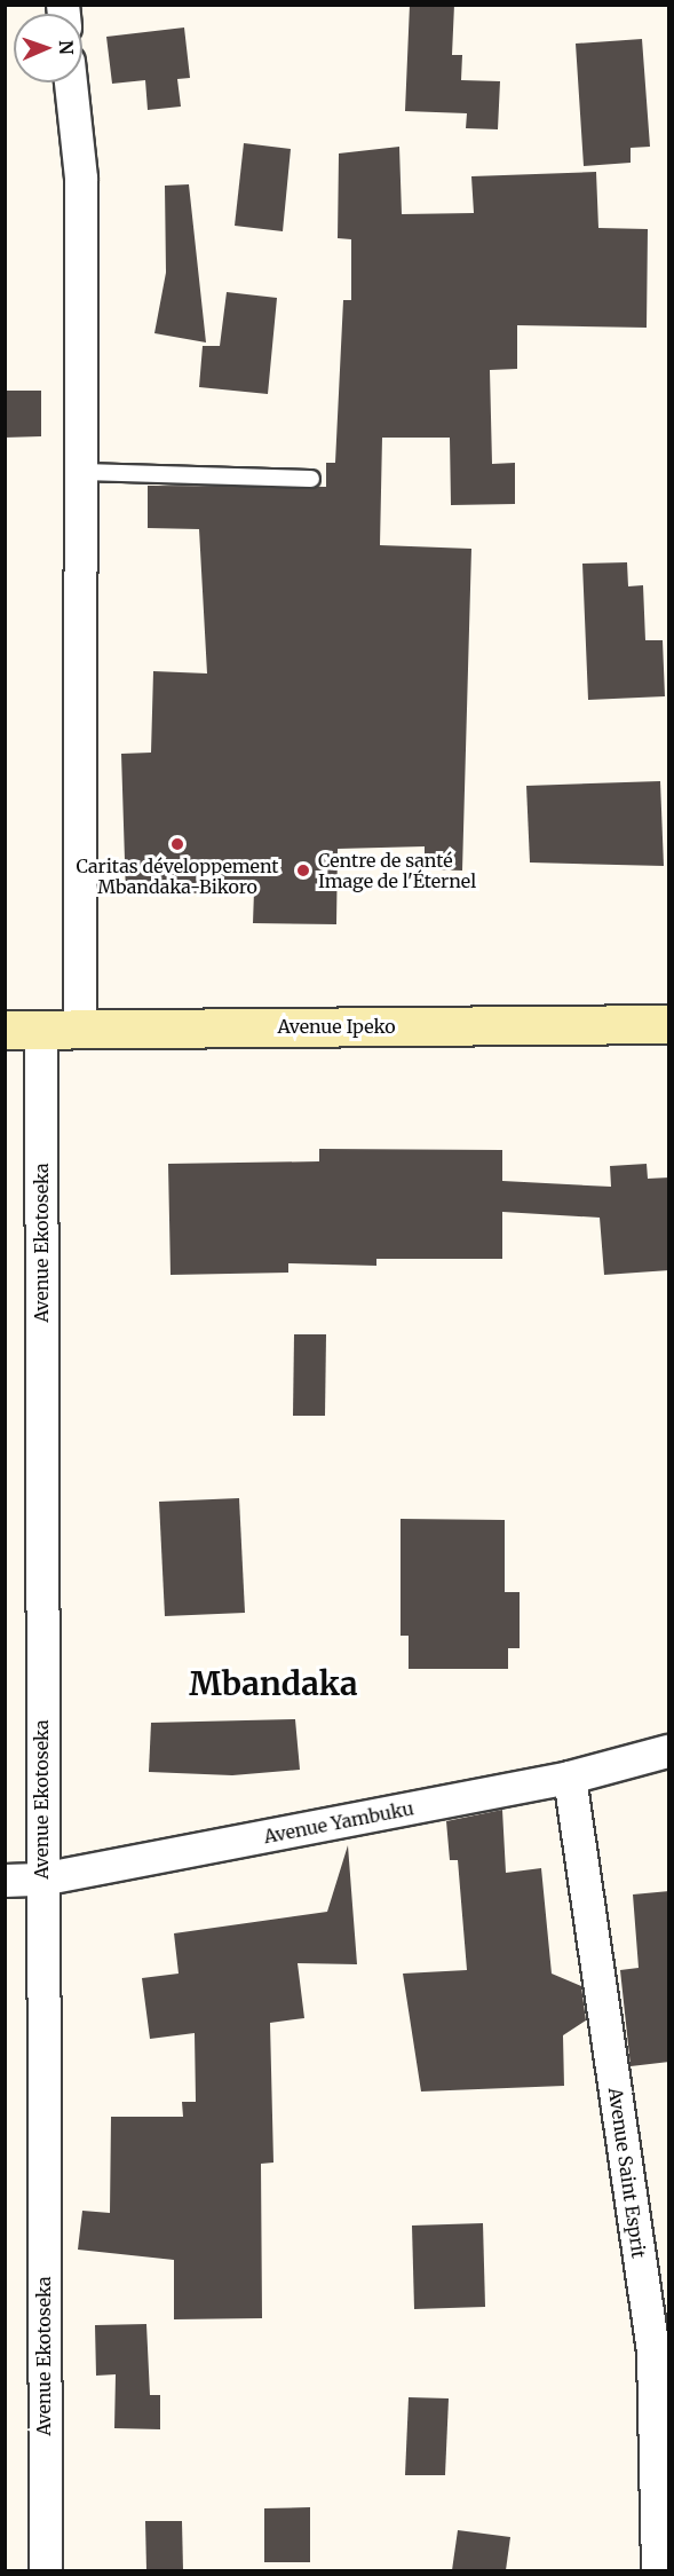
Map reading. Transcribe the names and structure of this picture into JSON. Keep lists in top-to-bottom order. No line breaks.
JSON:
{"streets":{"street":["Avenue Ipeko","Avenue Ekotoseka","Avenue Yambuku","Avenue Saint Esprit"]},"crossings":[["Avenue Ipeko","Avenue Ekotoseka"],["Avenue Ekotoseka","Avenue Yambuku"],["Avenue Yambuku","Avenue Saint Esprit"]],"districts":["Mbandaka"],"places":["Caritas développement Mbandaka-Bikoro","Centre de santé Image de l'Éternel"],"north":"right"}
